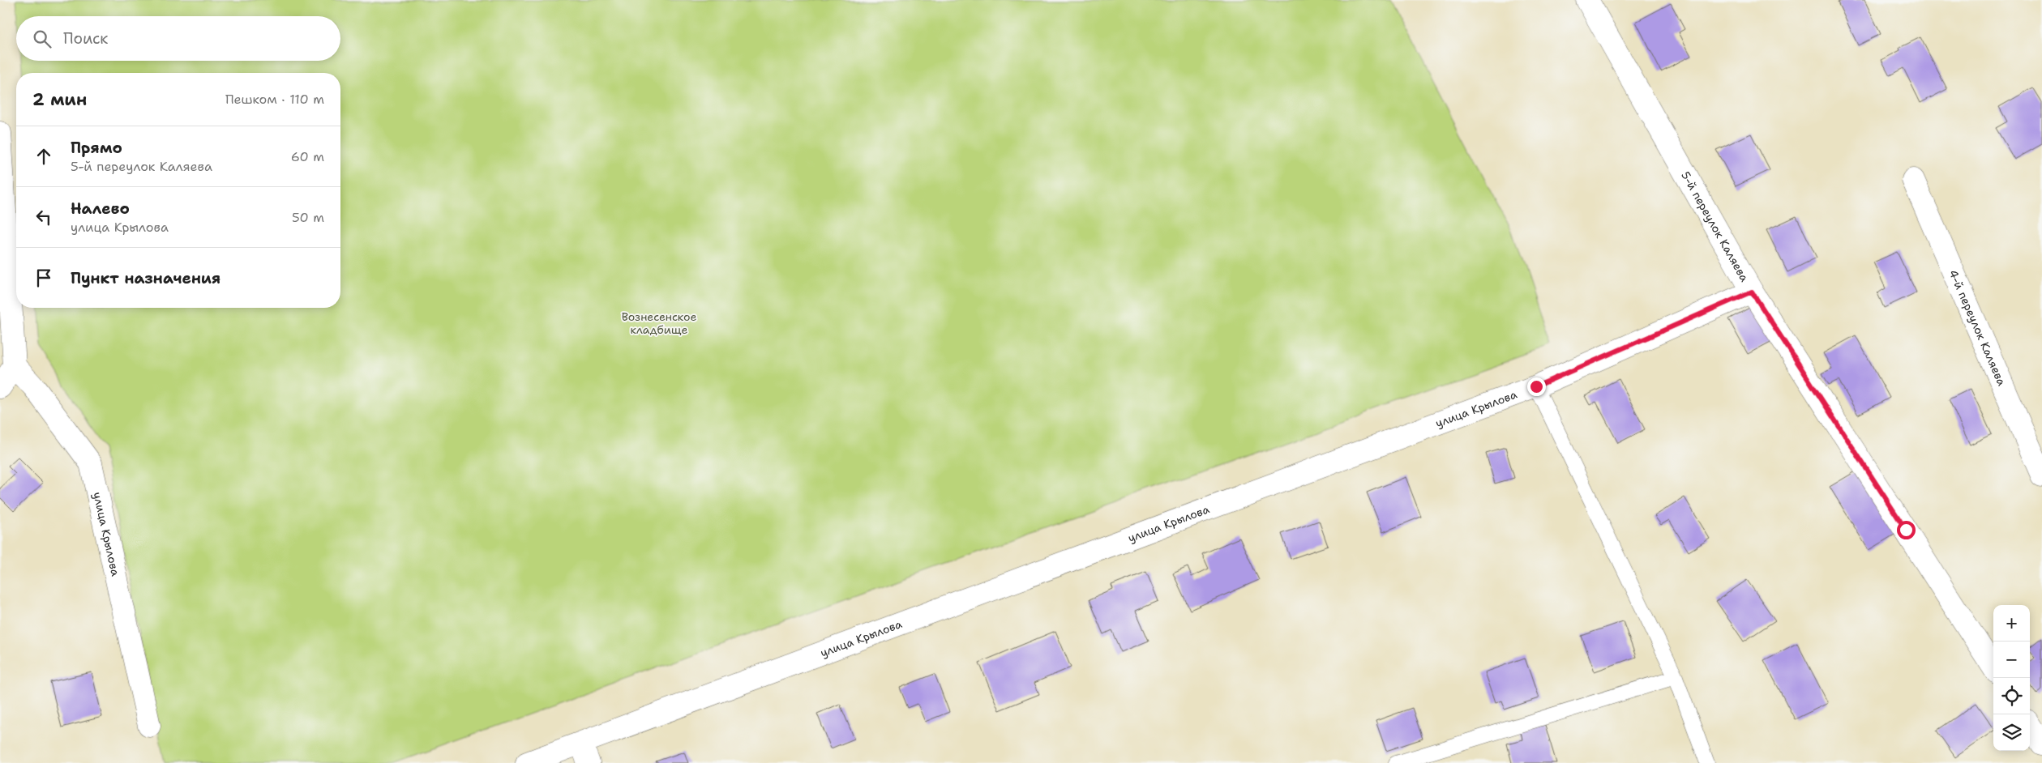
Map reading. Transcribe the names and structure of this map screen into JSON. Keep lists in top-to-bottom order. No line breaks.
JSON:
{"streets":{"street":["5-й переулок Каляева","4-й переулок Каляева","улица Крылова"]},"crossings":[["5-й переулок Каляева","улица Крылова"]],"parks":["Вознесенское кладбище"],"page":{"search":"Поиск","heading":["2 мин","Пешком · 110 m"],"list":[["Прямо","5-й переулок Каляева","60 m"],["Налево","улица Крылова","50 m"],"Пункт назначения"],"map_buttons":["+","−"]}}
